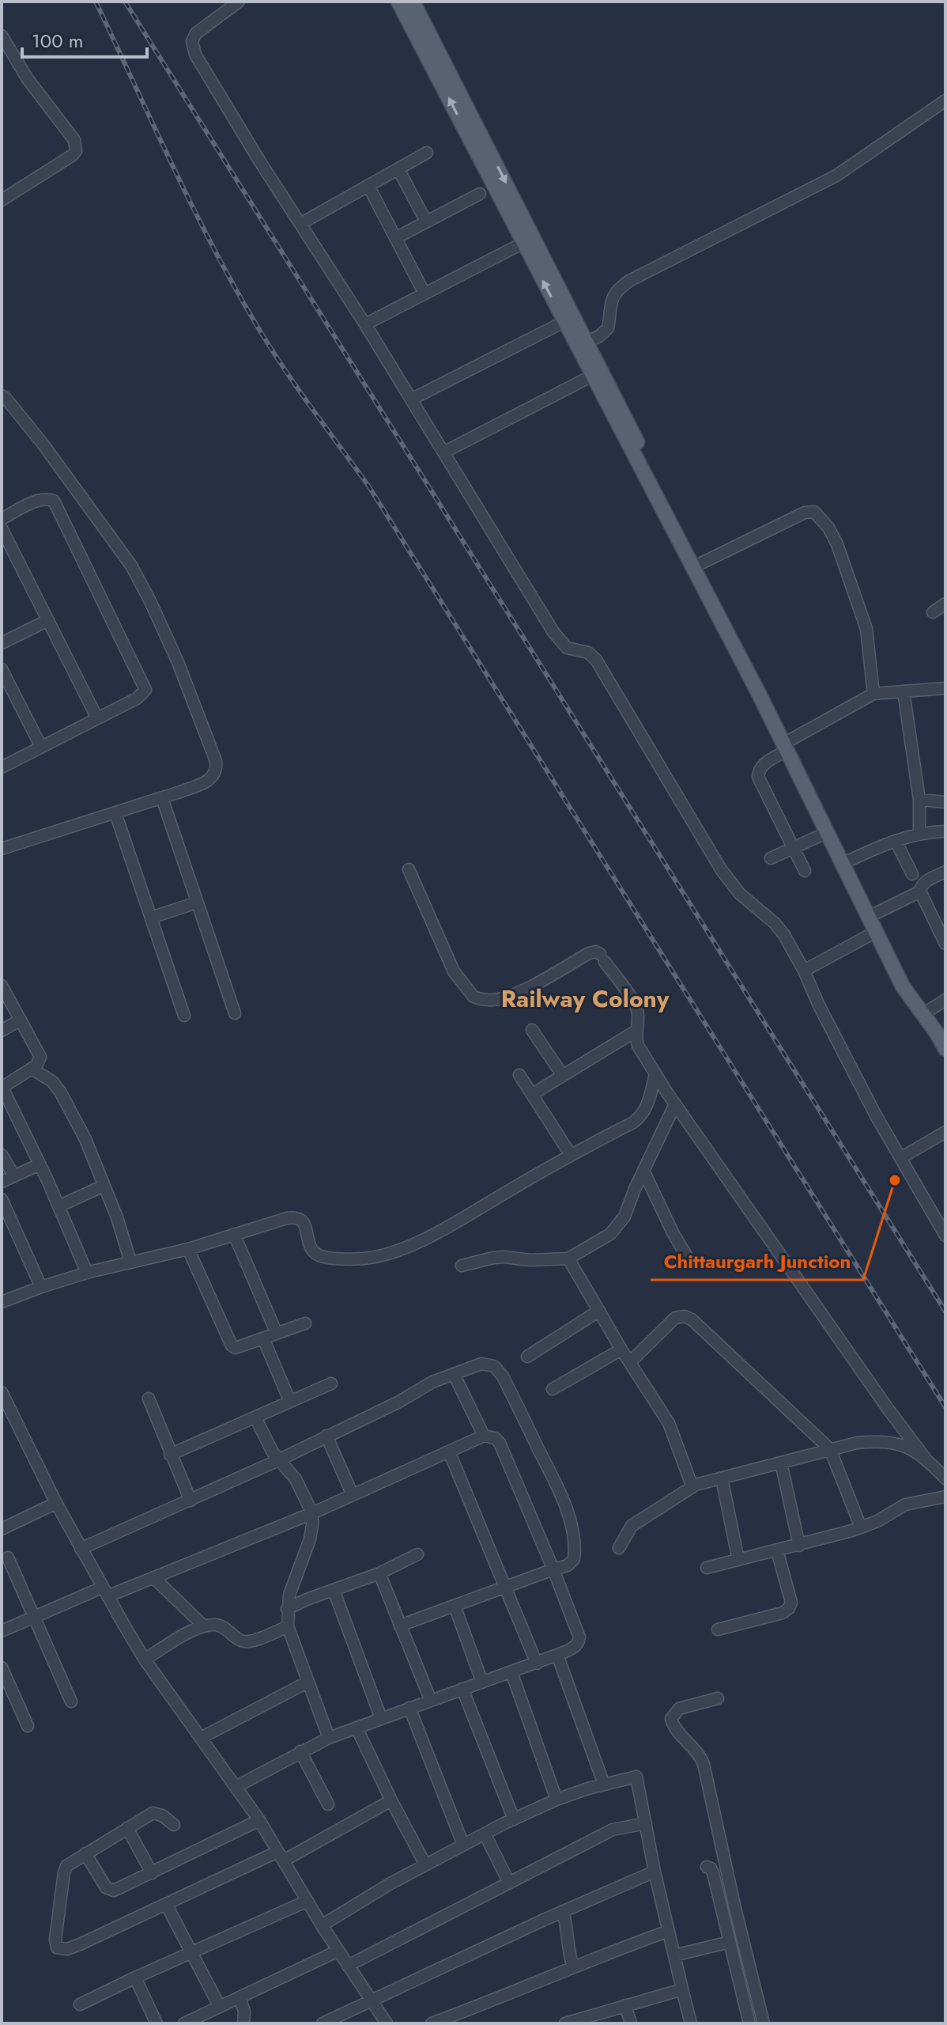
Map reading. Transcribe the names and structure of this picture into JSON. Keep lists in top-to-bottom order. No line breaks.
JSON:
{"districts":["Railway Colony"],"places":["Chittaurgarh Junction"],"scale_bar":"100 m"}
